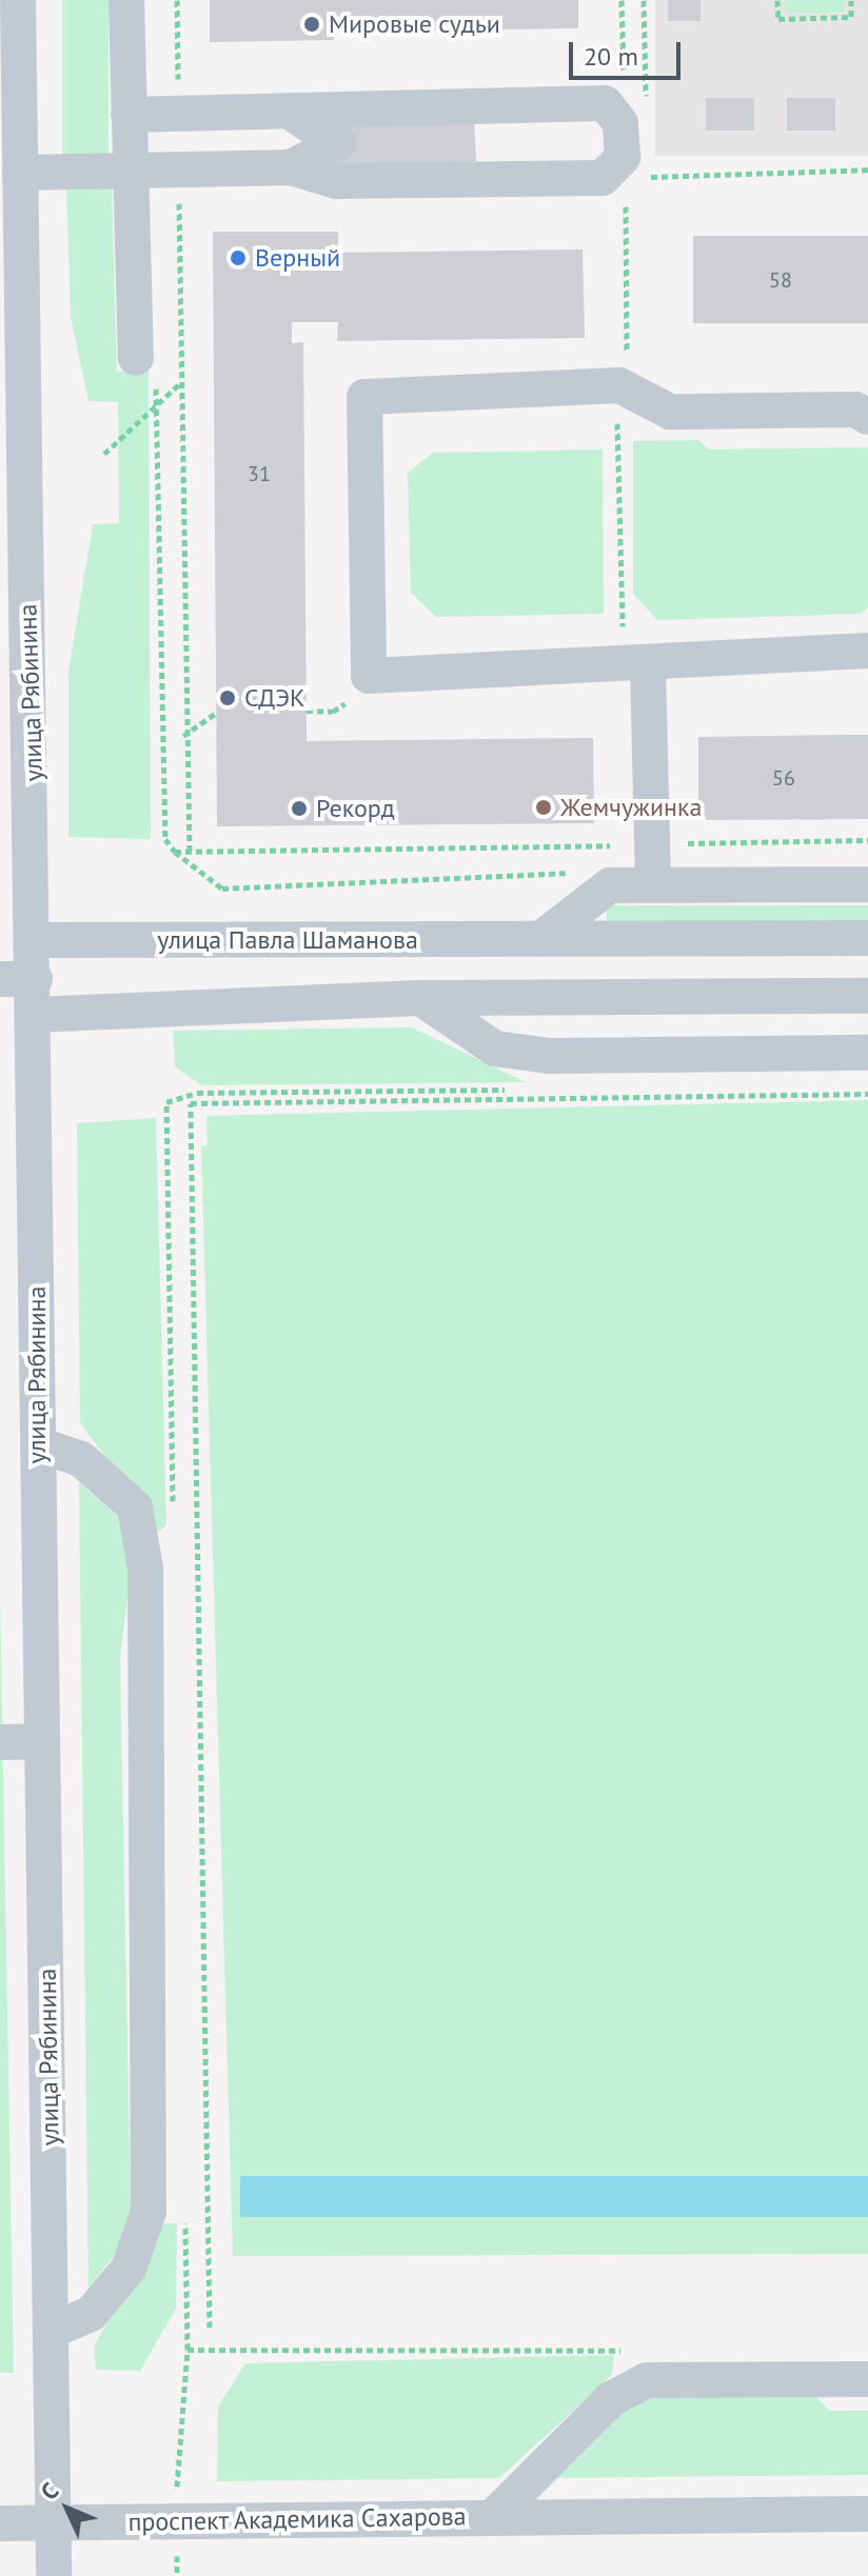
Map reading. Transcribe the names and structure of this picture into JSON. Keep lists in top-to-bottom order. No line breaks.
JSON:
{"streets":{"street":["улица Рябинина","улица Павла Шаманова","проспект Академика Сахарова"]},"crossings":[["улица Рябинина","улица Павла Шаманова"],["улица Рябинина","проспект Академика Сахарова"]],"places":["Мировые судьи","Верный","СДЭК","Жемчужинка","Рекорд"],"house_numbers":["58","31","56"],"scale_bar":"20 m","north":"top left"}
